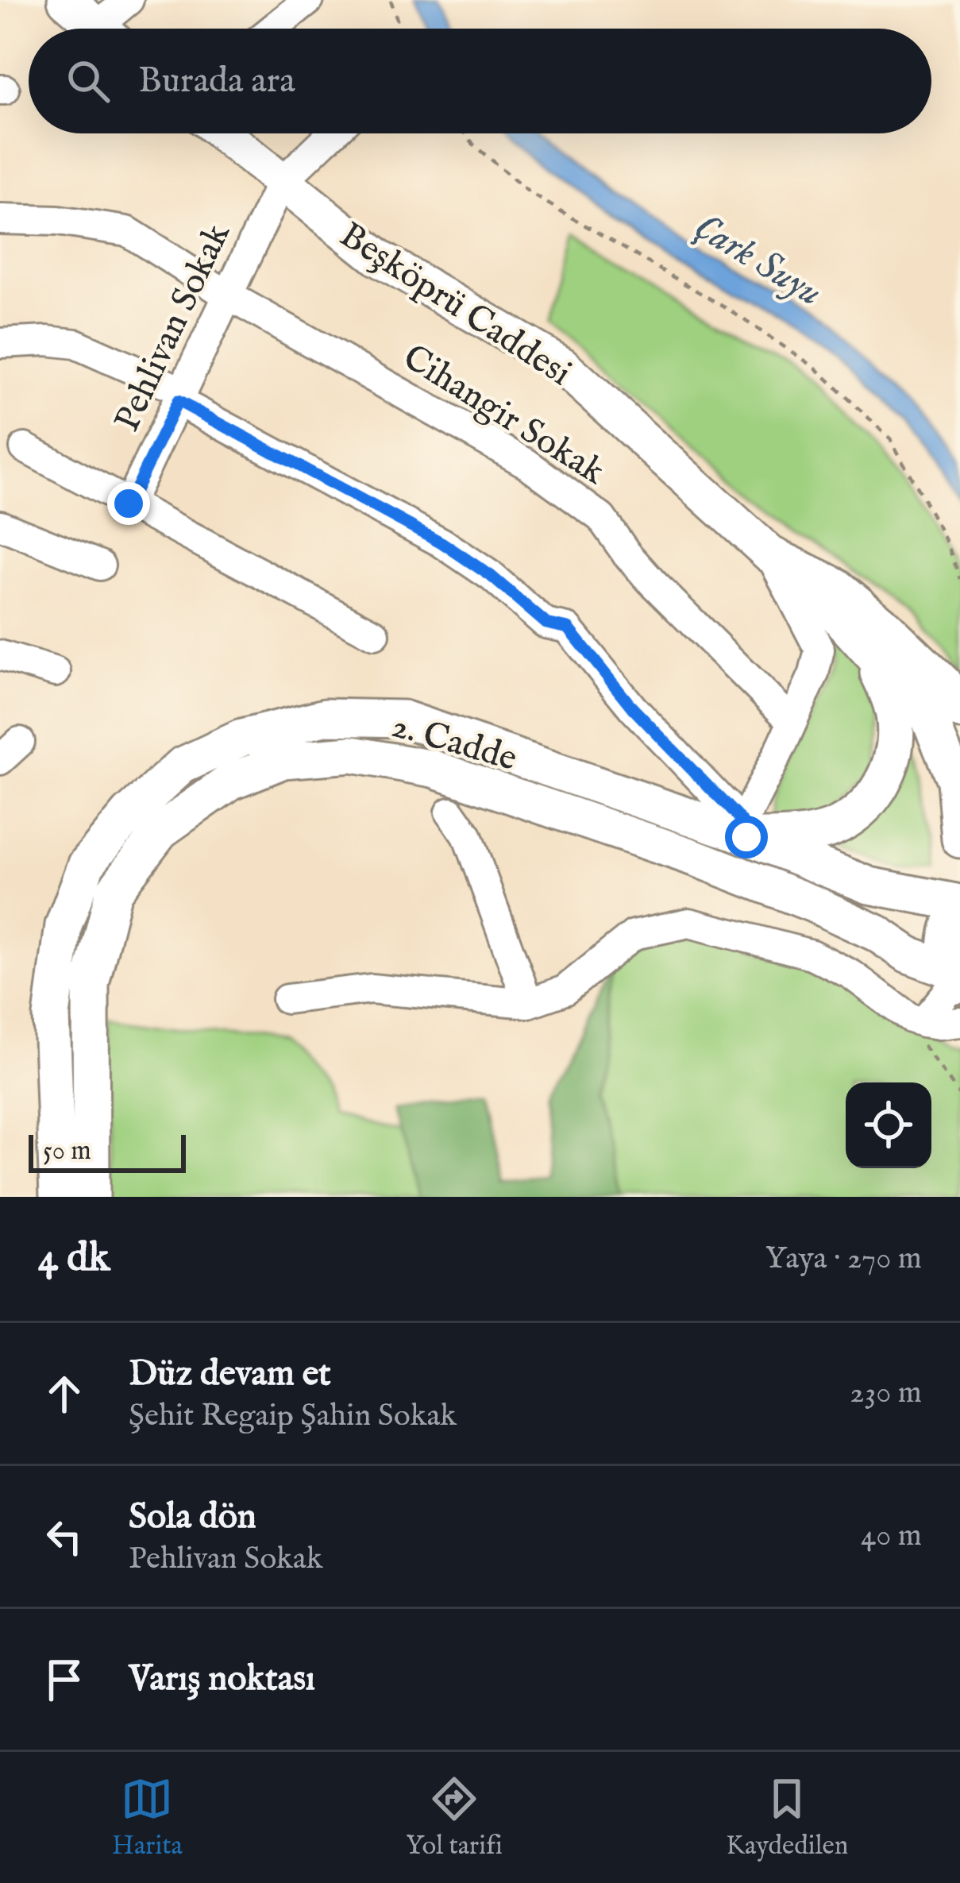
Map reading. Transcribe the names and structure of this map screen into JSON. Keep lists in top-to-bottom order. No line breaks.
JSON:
{"streets":{"main road":["Beşköprü Caddesi","2. Cadde"],"street":["Pehlivan Sokak","Cihangir Sokak"]},"crossings":[["Beşköprü Caddesi","Pehlivan Sokak"],["Pehlivan Sokak","Cihangir Sokak"]],"water":["Çark Suyu"],"scale_bar":"50 m","page":{"search":"Burada ara","scale":"50 m","heading":["4 dk","Yaya · 270 m"],"list":[["Düz devam et","Şehit Regaip Şahin Sokak","230 m"],["Sola dön","Pehlivan Sokak","40 m"],"Varış noktası"],"nav":["Harita","Yol tarifi","Kaydedilen"]}}
